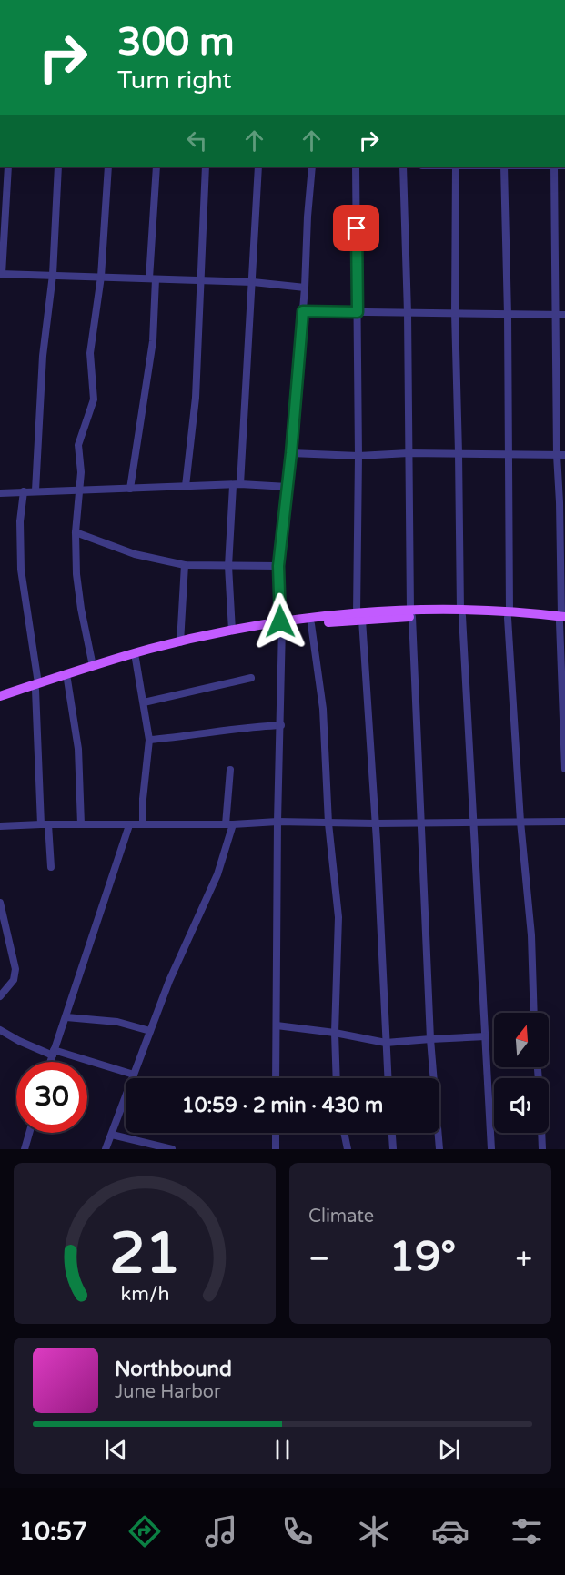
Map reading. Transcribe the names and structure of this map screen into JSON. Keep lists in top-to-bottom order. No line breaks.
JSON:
{"north":"top","page":{"turn":["300 m","Turn right"],"limit":"30","trip":"10:59 · 2 min · 430 m","tile":"Climate","heat":["−","19°","+"],"song":["Northbound","June Harbor"],"tabs":"10:57","gauge":["21","km/h"]}}
